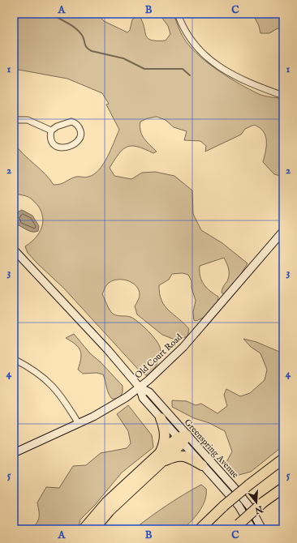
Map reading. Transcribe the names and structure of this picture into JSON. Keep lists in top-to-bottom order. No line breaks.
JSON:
{"streets":{"main road":["Old Court Road","Greenspring Avenue"]},"crossings":[["Old Court Road","Greenspring Avenue"]],"north":"bottom","grid":{"columns":["A","B","C"],"rows":["1","2","3","4","5"]}}
